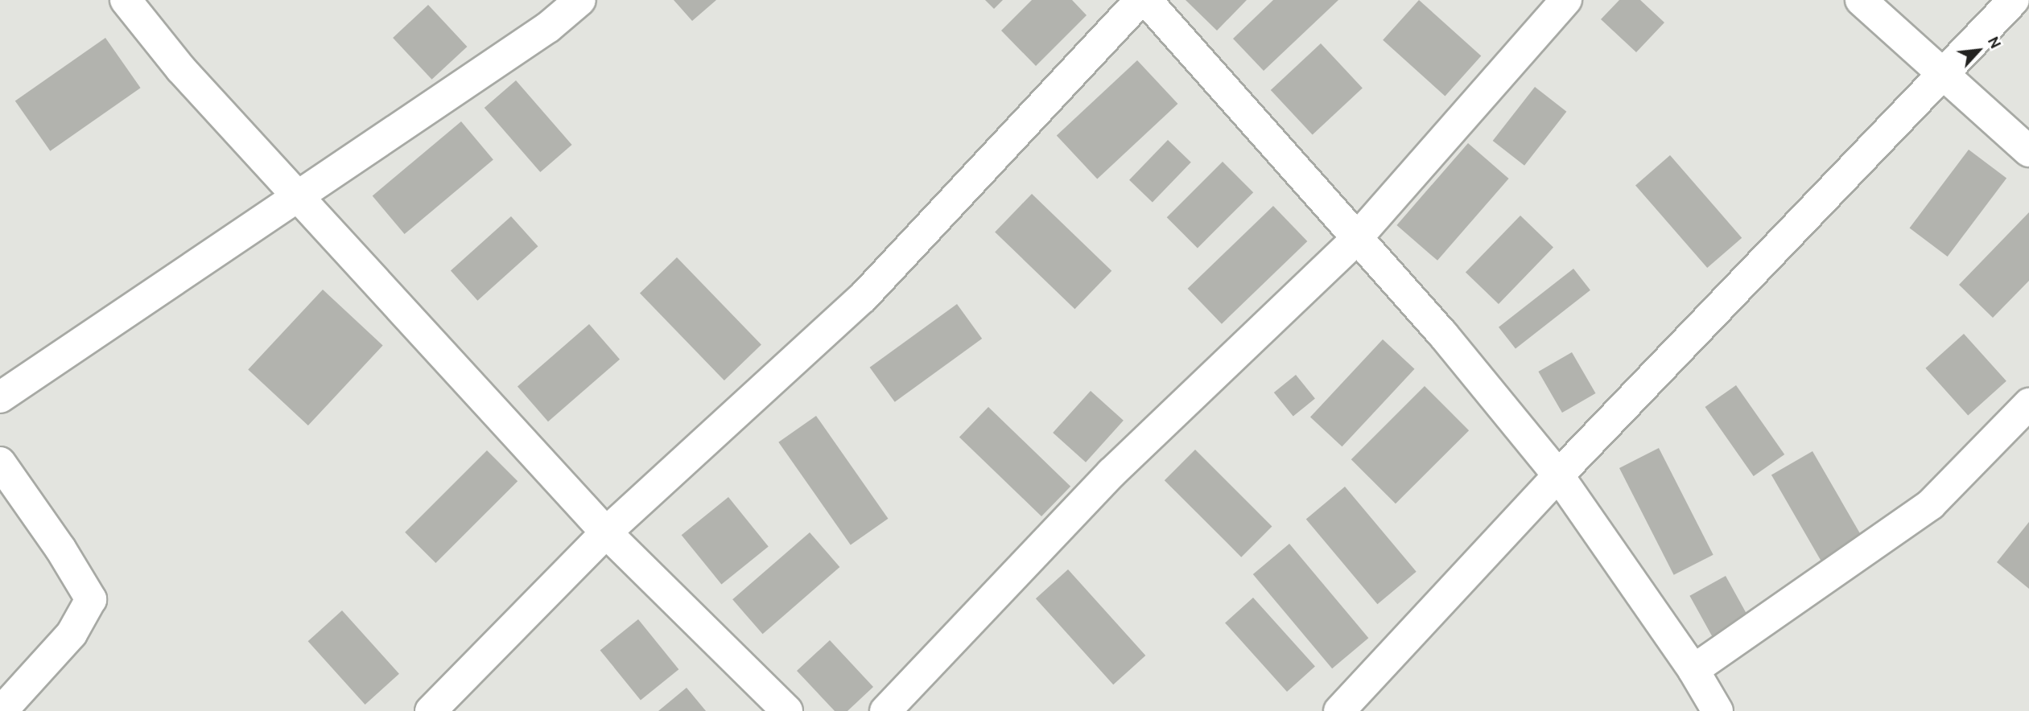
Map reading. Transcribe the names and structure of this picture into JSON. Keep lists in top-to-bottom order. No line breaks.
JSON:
{"north":"top right"}
